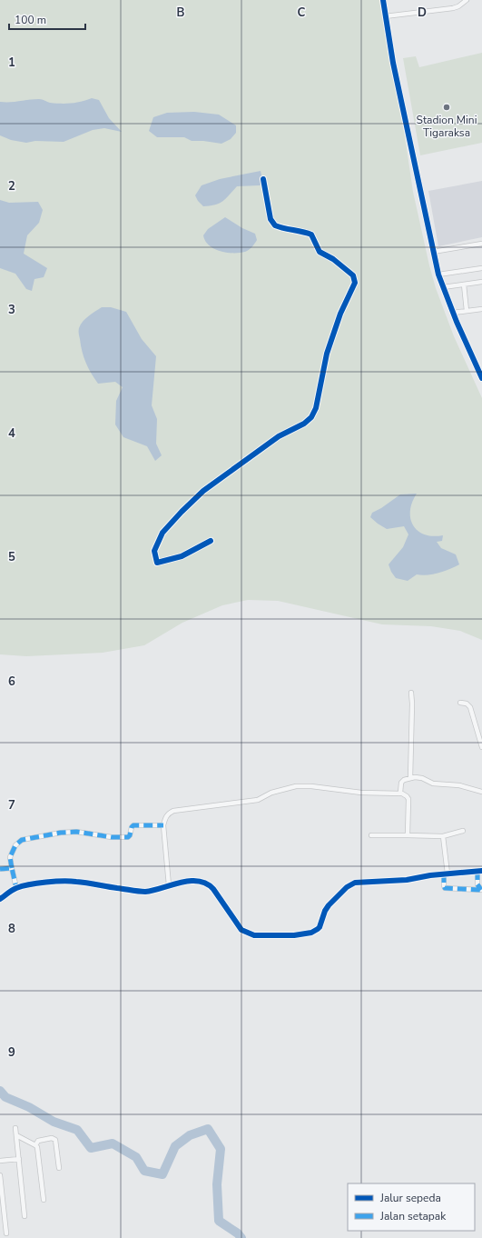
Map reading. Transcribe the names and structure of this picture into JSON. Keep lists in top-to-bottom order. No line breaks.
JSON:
{"places":["Stadion Mini Tigaraksa"],"legend":["Jalur sepeda","Jalan setapak"],"scale_bar":"100 m","grid":{"columns":["B","C","D"],"rows":["1","2","3","4","5","6","7","8","9"]}}
